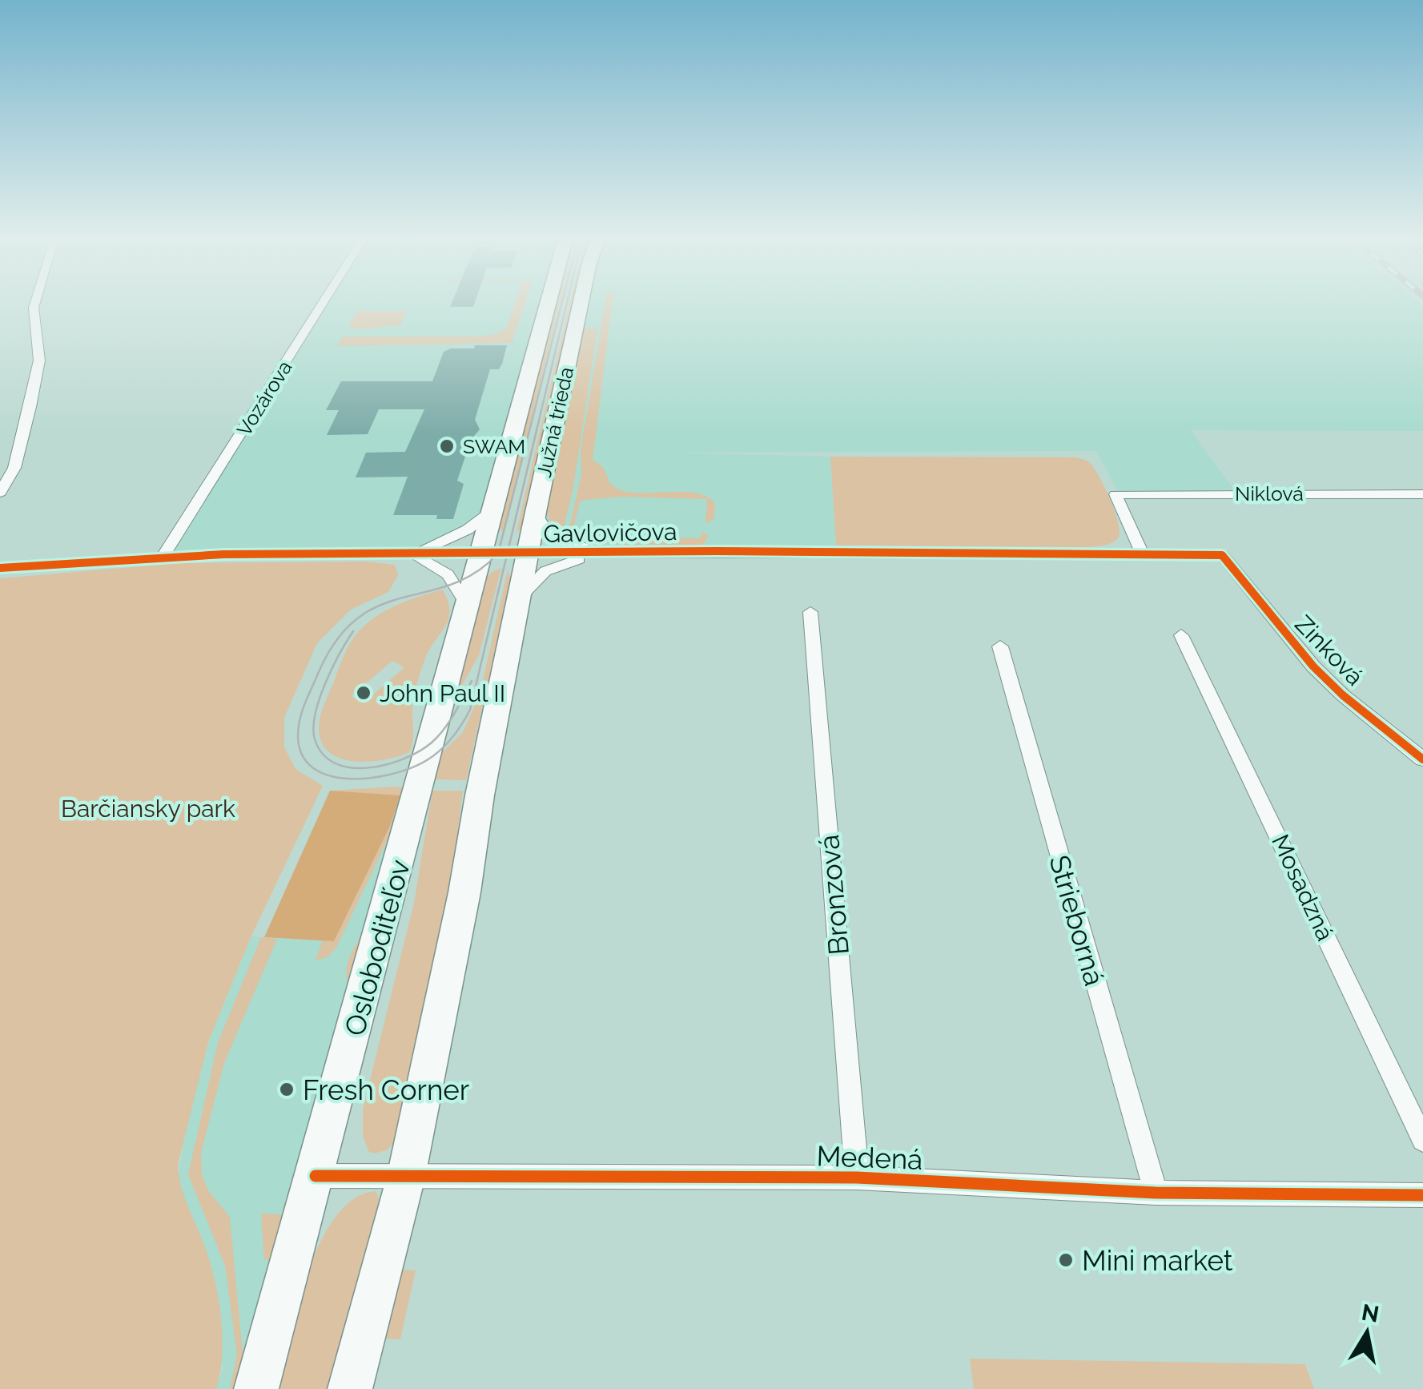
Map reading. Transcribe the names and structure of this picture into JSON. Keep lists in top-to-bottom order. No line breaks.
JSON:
{"streets":{"main road":["Južná trieda","Osloboditeľov"],"street":["Vozárova","Niklová","Gavlovičova","Zinková","Mosadzná","Bronzová","Strieborná","Medená"]},"crossings":[["Vozárova","Gavlovičova"],["Južná trieda","Osloboditeľov"],["Niklová","Gavlovičova"],["Gavlovičova","Zinková"],["Gavlovičova","Osloboditeľov"],["Bronzová","Medená"],["Strieborná","Medená"],["Osloboditeľov","Medená"]],"parks":["Barčiansky park"],"places":["SWAM","John Paul II","Fresh Corner","Mini market"],"north":"top"}
